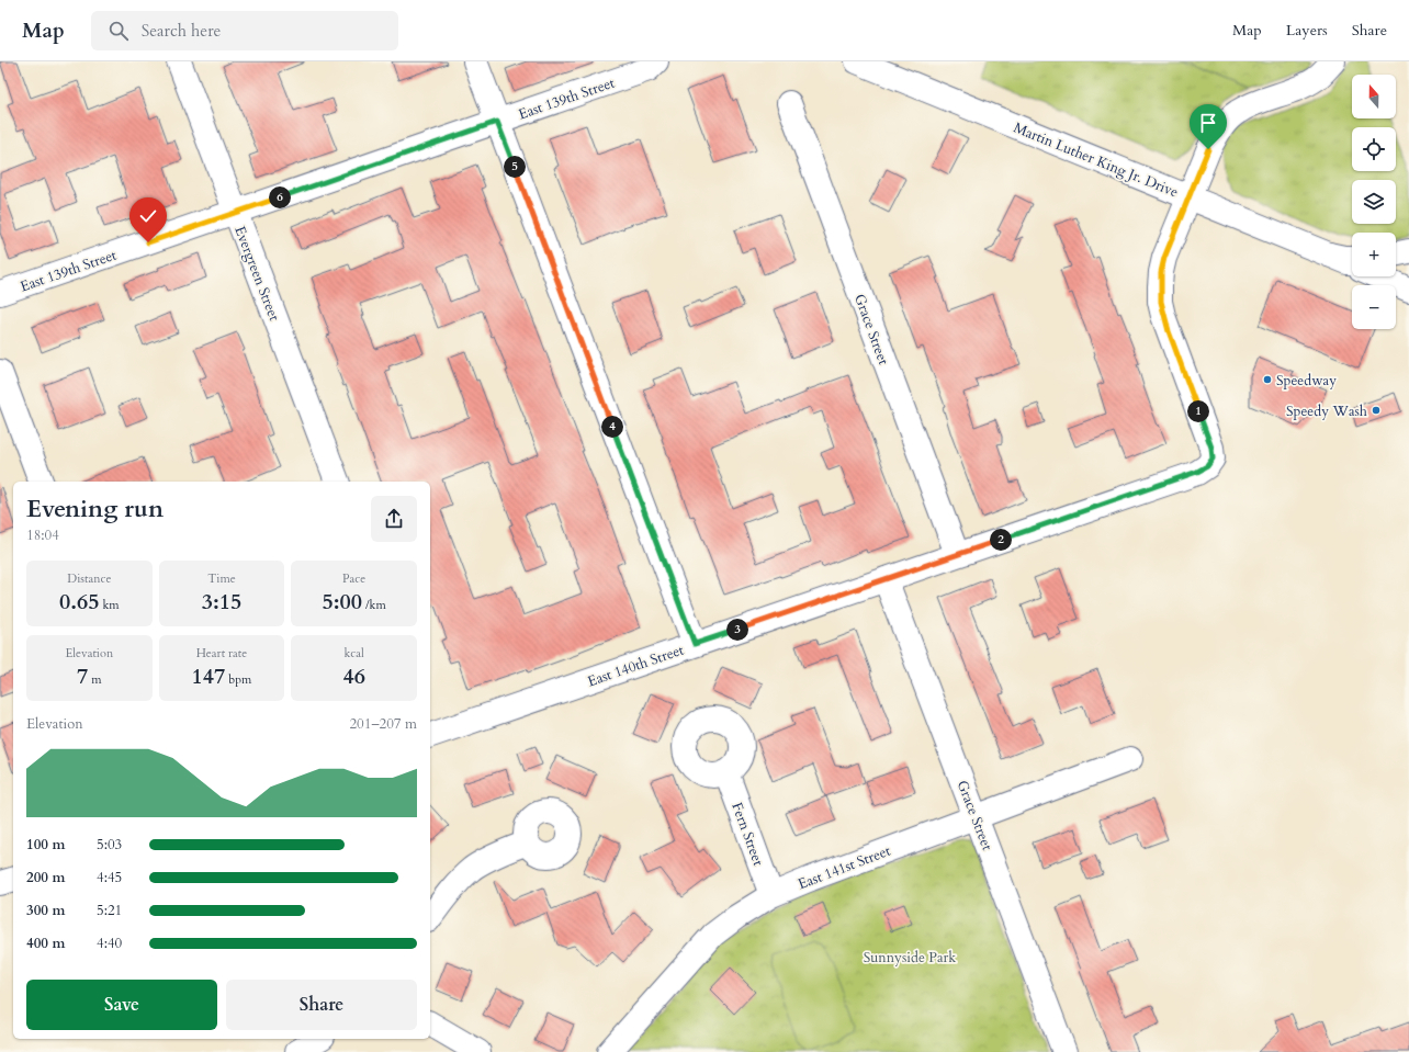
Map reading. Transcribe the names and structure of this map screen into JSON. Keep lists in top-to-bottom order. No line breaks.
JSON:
{"streets":{"main road":["East 139th Street","Martin Luther King Jr. Drive","Evergreen Street","Grace Street","East 140th Street","Fern Street","East 141st Street"]},"crossings":[["East 139th Street","Evergreen Street"],["Martin Luther King Jr. Drive","East 140th Street"],["Grace Street","East 140th Street"],["Grace Street","East 141st Street"],["Fern Street","East 141st Street"]],"parks":["Sunnyside Park"],"places":["Speedway","Speedy Wash"],"north":"top","page":{"header":"Map","search":"Search here","nav":["Map","Layers","Share"],"map_buttons":["+","−"],"pins":["5","6","1","4","2","3"],"heading":["Evening run","18:04"],"stats":[["Distance","0.65 km"],["Time","3:15"],["Pace","5:00 /km"],["Elevation","7 m"],["Heart rate","147 bpm"],["kcal","46"]],"chart":["Elevation","201–207 m"],"list":[{"name":"100 m","note":"5:03"},{"name":"200 m","note":"4:45"},{"name":"300 m","note":"5:21"},{"name":"400 m","note":"4:40"}],"buttons":["Save","Share"]}}
